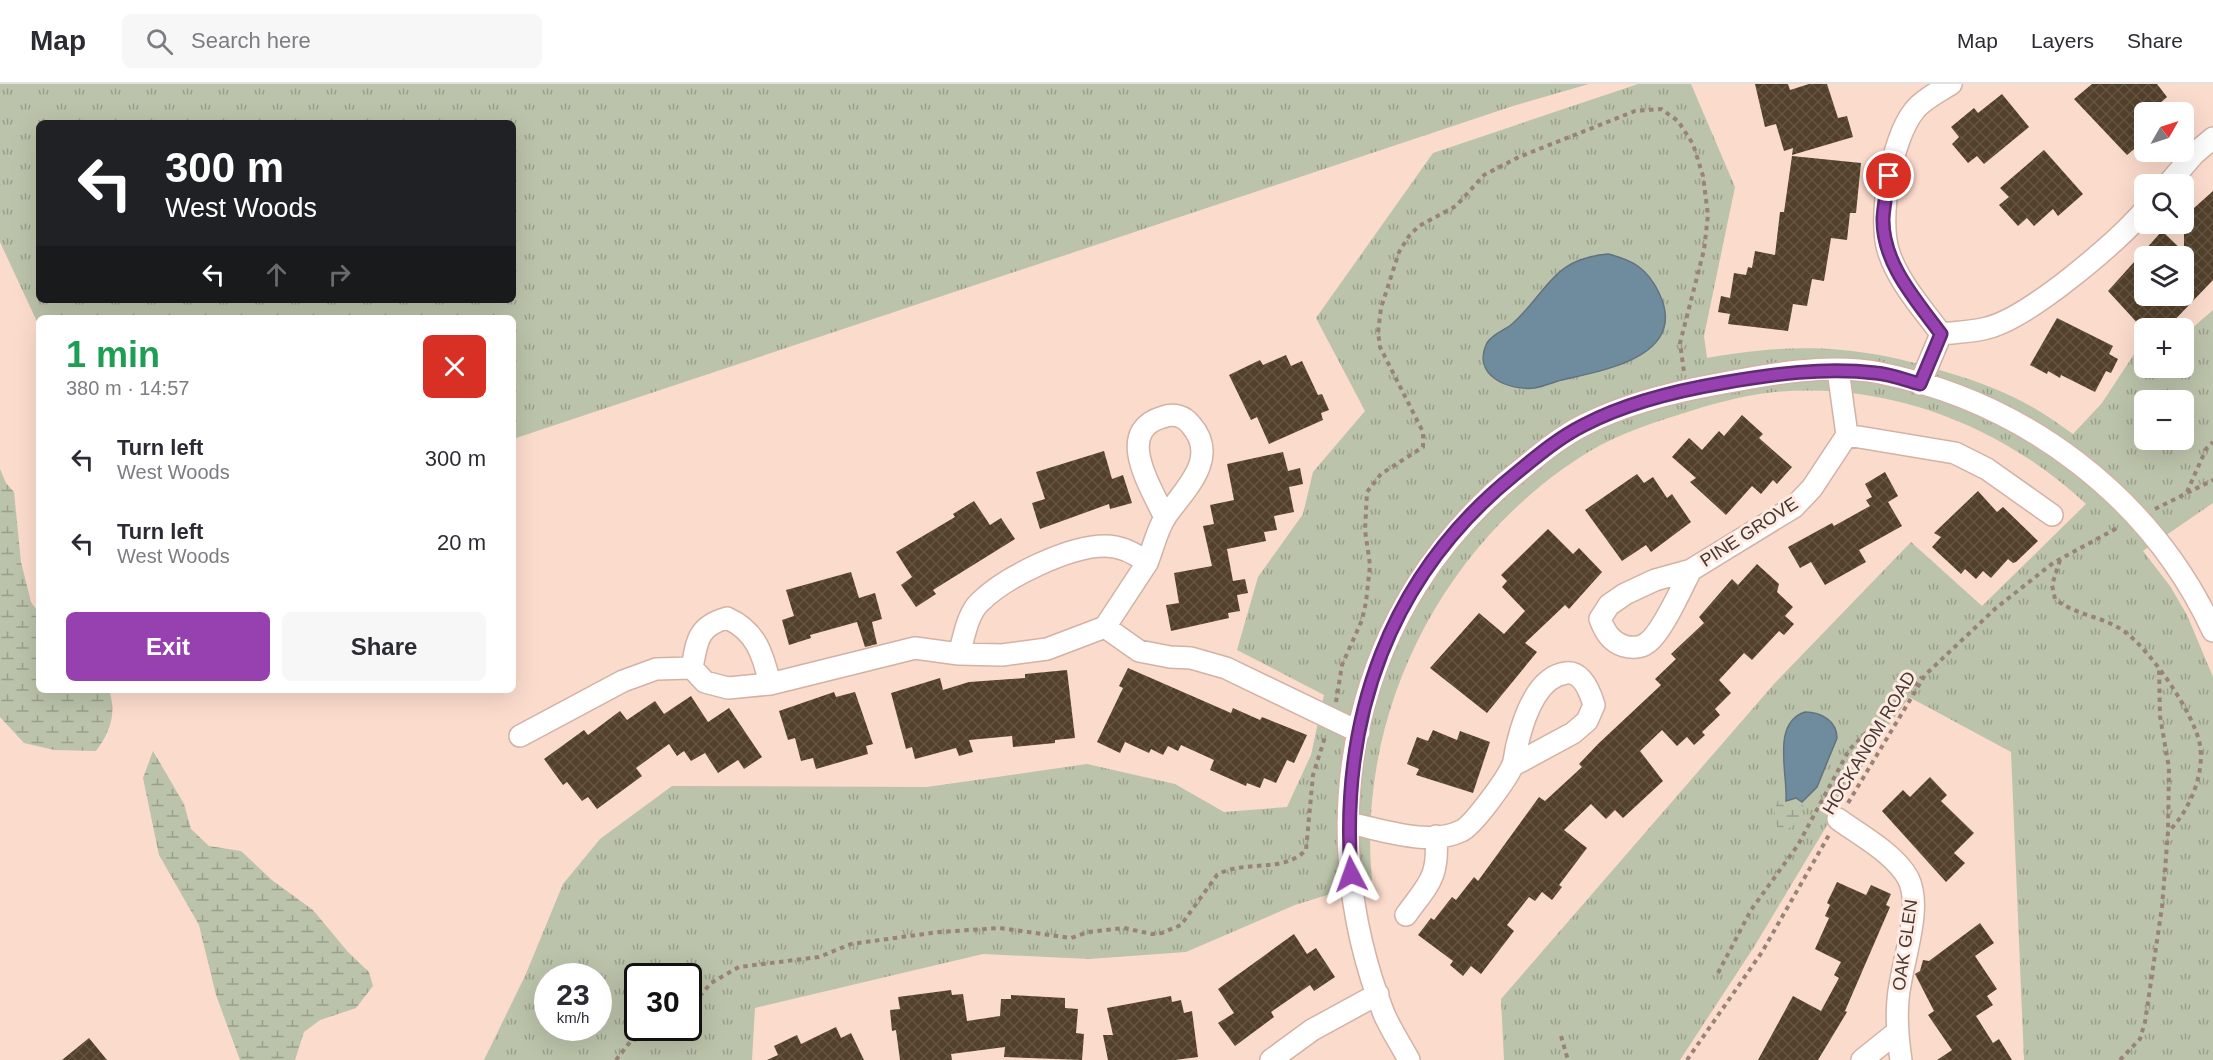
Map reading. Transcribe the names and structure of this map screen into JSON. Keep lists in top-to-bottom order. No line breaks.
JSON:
{"streets":{"street":["PINE GROVE","OAK GLEN"],"path":["HOCKANOM ROAD"]},"crossings":[["HOCKANOM ROAD","OAK GLEN"]],"north":"top right","page":{"header":"Map","search":"Search here","nav":["Map","Layers","Share"],"map_buttons":["+","−"],"turn":["300 m","West Woods"],"heading":["1 min","380 m · 14:57"],"list":[{"name":"Turn left","note":"West Woods","value":"300 m"},{"name":"Turn left","note":"West Woods","value":"20 m"}],"buttons":["Exit","Share"],"speed":"23 km/h","limit":"30"}}
